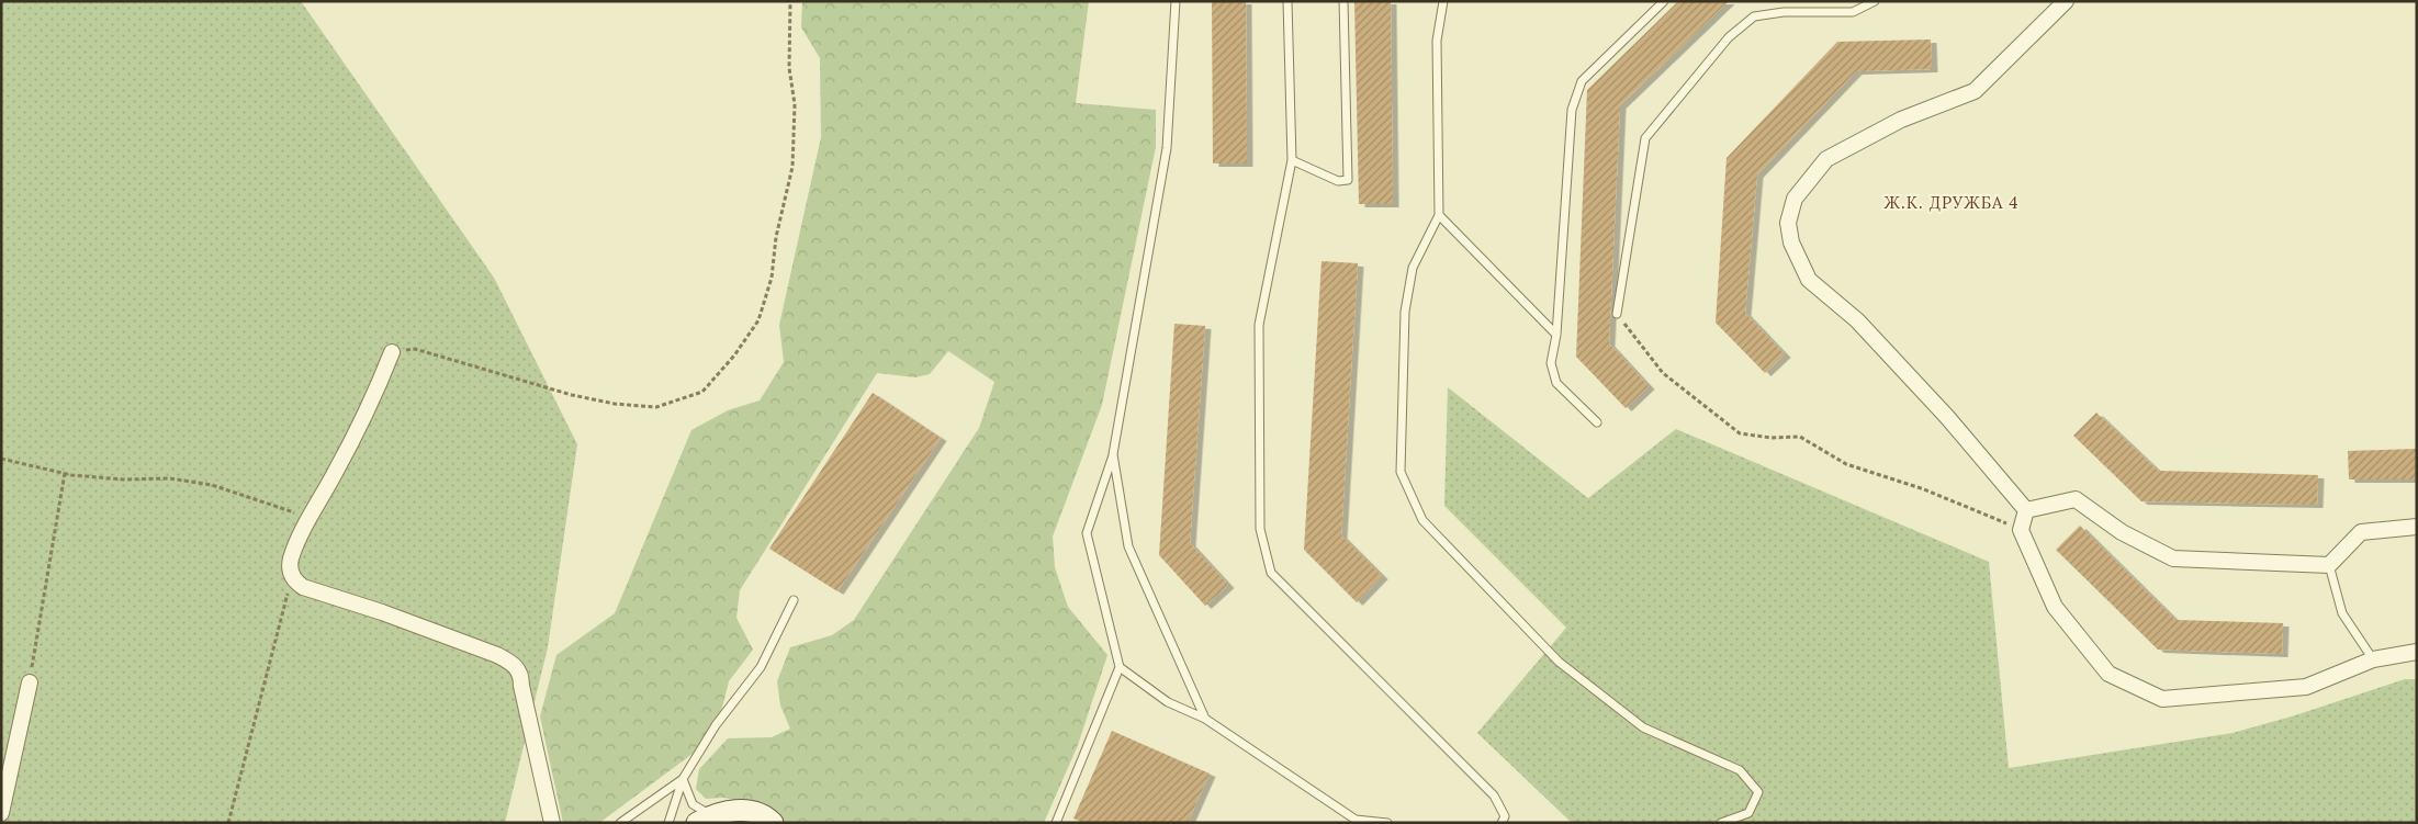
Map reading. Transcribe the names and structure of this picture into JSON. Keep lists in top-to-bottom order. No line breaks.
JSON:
{"districts":["Ж.К. ДРУЖБА 4"]}
